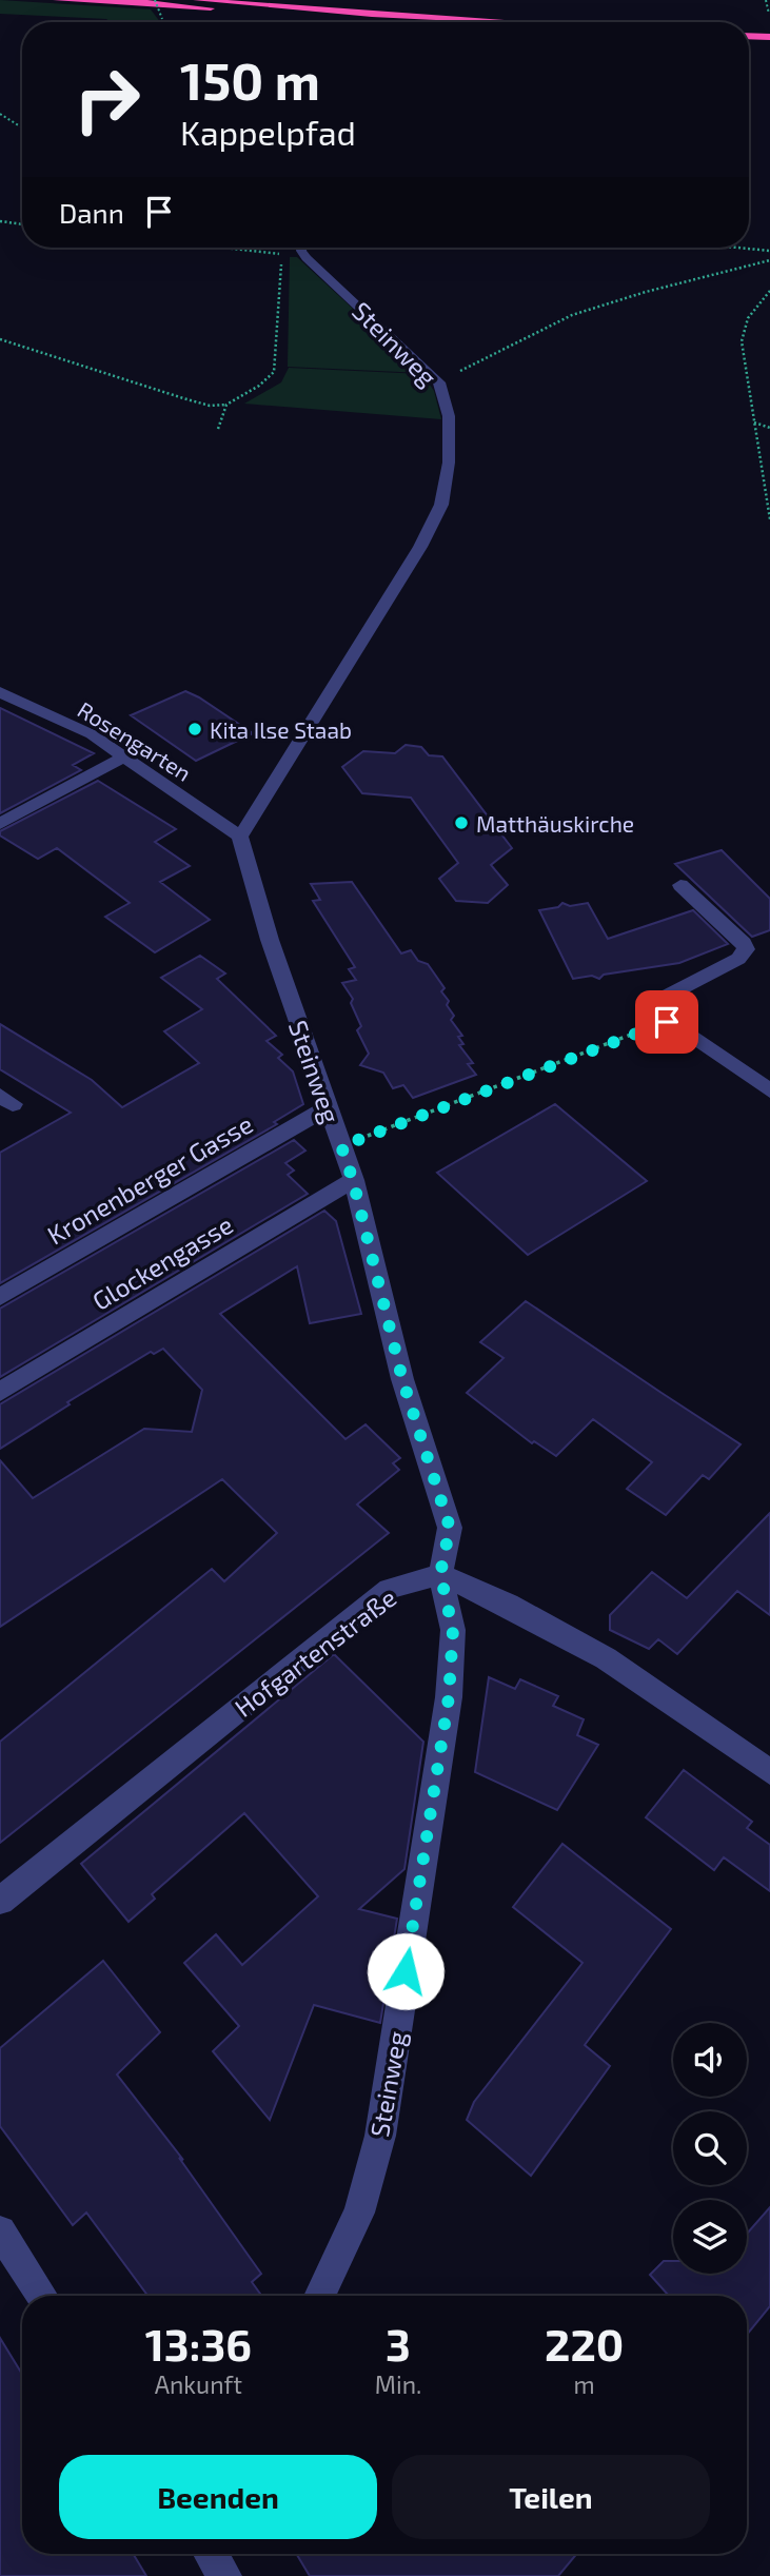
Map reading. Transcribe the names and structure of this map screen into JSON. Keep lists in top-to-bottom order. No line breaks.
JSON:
{"streets":{"street":["Steinweg","Rosengarten","Kronenberger Gasse","Glockengasse","Hofgartenstraße"]},"crossings":[["Steinweg","Rosengarten"],["Steinweg","Kronenberger Gasse"],["Steinweg","Glockengasse"],["Steinweg","Hofgartenstraße"]],"places":["Kita Ilse Staab","Matthäuskirche"],"page":{"turn":["150 m","Kappelpfad"],"then":"Dann","eta":["13:36","Ankunft","3","Min.","220","m"],"buttons":["Beenden","Teilen"]}}
